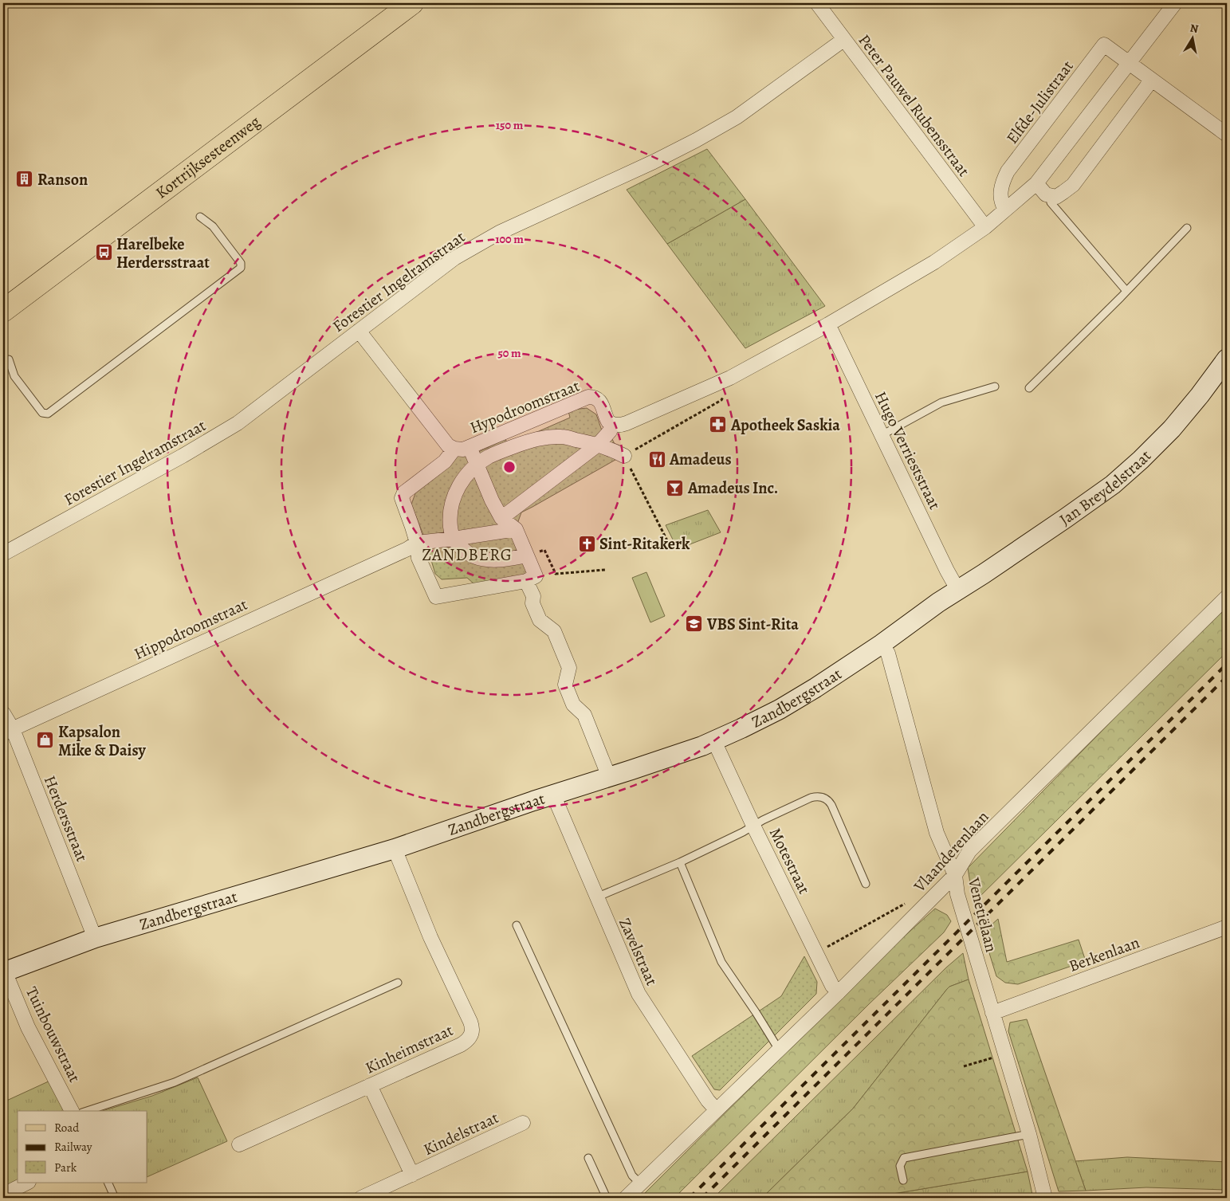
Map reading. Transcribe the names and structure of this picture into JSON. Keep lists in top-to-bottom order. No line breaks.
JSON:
{"streets":{"main road":["Kortrijksesteenweg"],"street":["Elfde-Julistraat","Peter Pauwel Rubensstraat","Forestier Ingelramstraat","Hypodroomstraat","Hugo Verrieststraat","Jan Breydelstraat","Hippodroomstraat","Zandbergstraat","Herdersstraat","Vlaanderenlaan","Motestraat","Venetiëlaan","Zavelstraat","Berkenlaan","Tuinbouwstraat","Kinheimstraat","Kindelstraat"]},"crossings":[["Peter Pauwel Rubensstraat","Forestier Ingelramstraat"],["Hypodroomstraat","Hippodroomstraat"],["Hugo Verrieststraat","Jan Breydelstraat"],["Hugo Verrieststraat","Zandbergstraat"],["Jan Breydelstraat","Zandbergstraat"],["Hippodroomstraat","Herdersstraat"],["Zandbergstraat","Herdersstraat"],["Zandbergstraat","Motestraat"],["Zandbergstraat","Venetiëlaan"],["Zandbergstraat","Zavelstraat"],["Zandbergstraat","Tuinbouwstraat"],["Zandbergstraat","Kinheimstraat"],["Vlaanderenlaan","Motestraat"],["Vlaanderenlaan","Venetiëlaan"],["Vlaanderenlaan","Zavelstraat"],["Venetiëlaan","Berkenlaan"],["Kinheimstraat","Kindelstraat"]],"districts":["ZANDBERG"],"places":{"building":["Ranson"],"bus stop":["Harelbeke Herdersstraat"],"pharmacy":["Apotheek Saskia"],"restaurant":["Amadeus"],"bar":["Amadeus Inc."],"church":["Sint-Ritakerk"],"school or university":["VBS Sint-Rita"],"shop":["Kapsalon Mike & Daisy"]},"legend":["Road","Railway","Park"],"north":"top","rings":["150 m","100 m","50 m"]}
